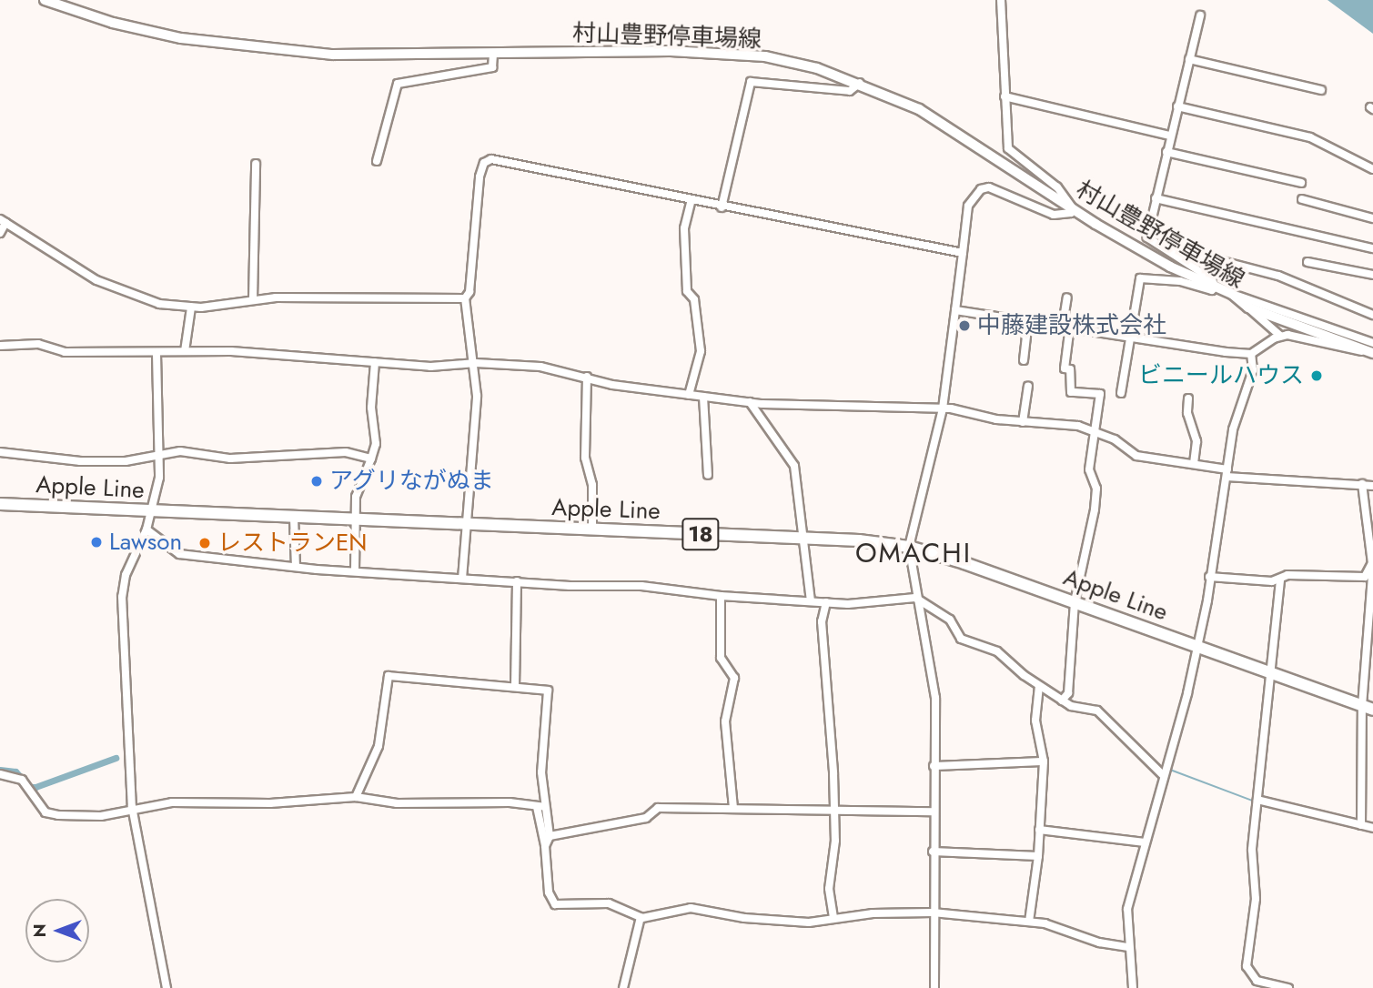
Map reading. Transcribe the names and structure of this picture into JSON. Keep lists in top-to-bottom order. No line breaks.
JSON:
{"streets":{"highway":["Apple Line","18"],"main road":["村山豊野停車場線"]},"districts":["OMACHI"],"places":["中藤建設株式会社","ビニールハウス","アグリながぬま","Lawson","レストランEN"],"north":"left"}
